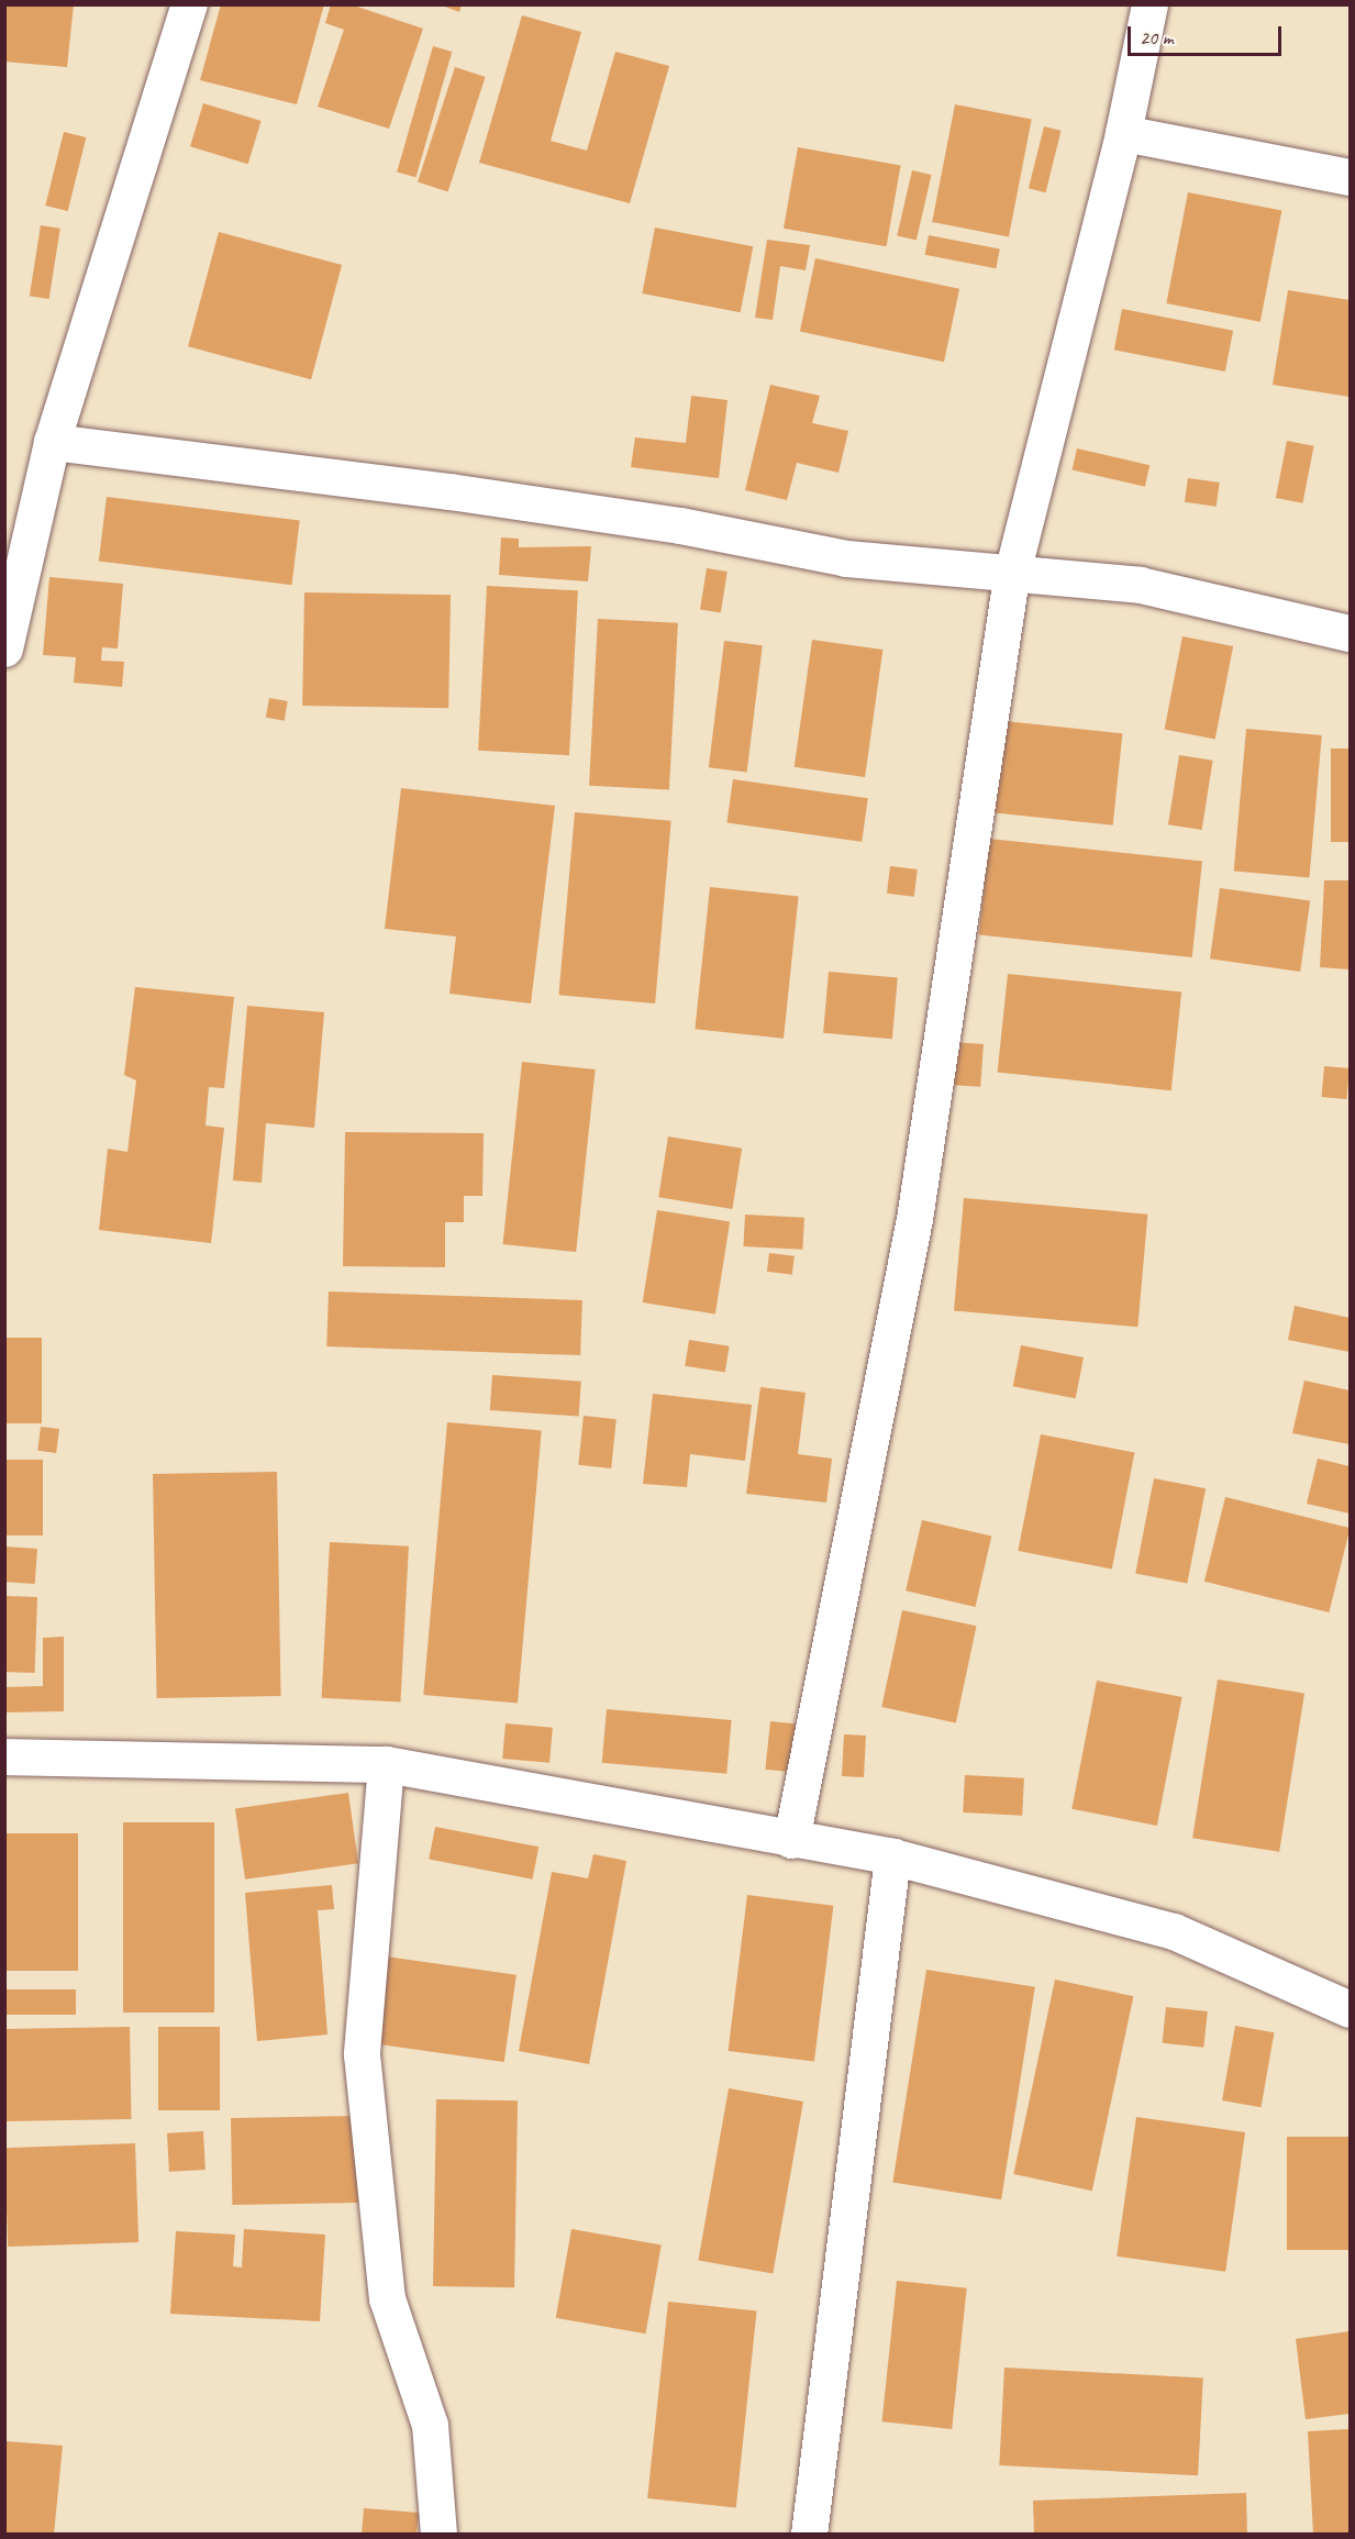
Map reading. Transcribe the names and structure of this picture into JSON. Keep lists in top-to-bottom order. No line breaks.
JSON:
{"scale_bar":"20 m"}
